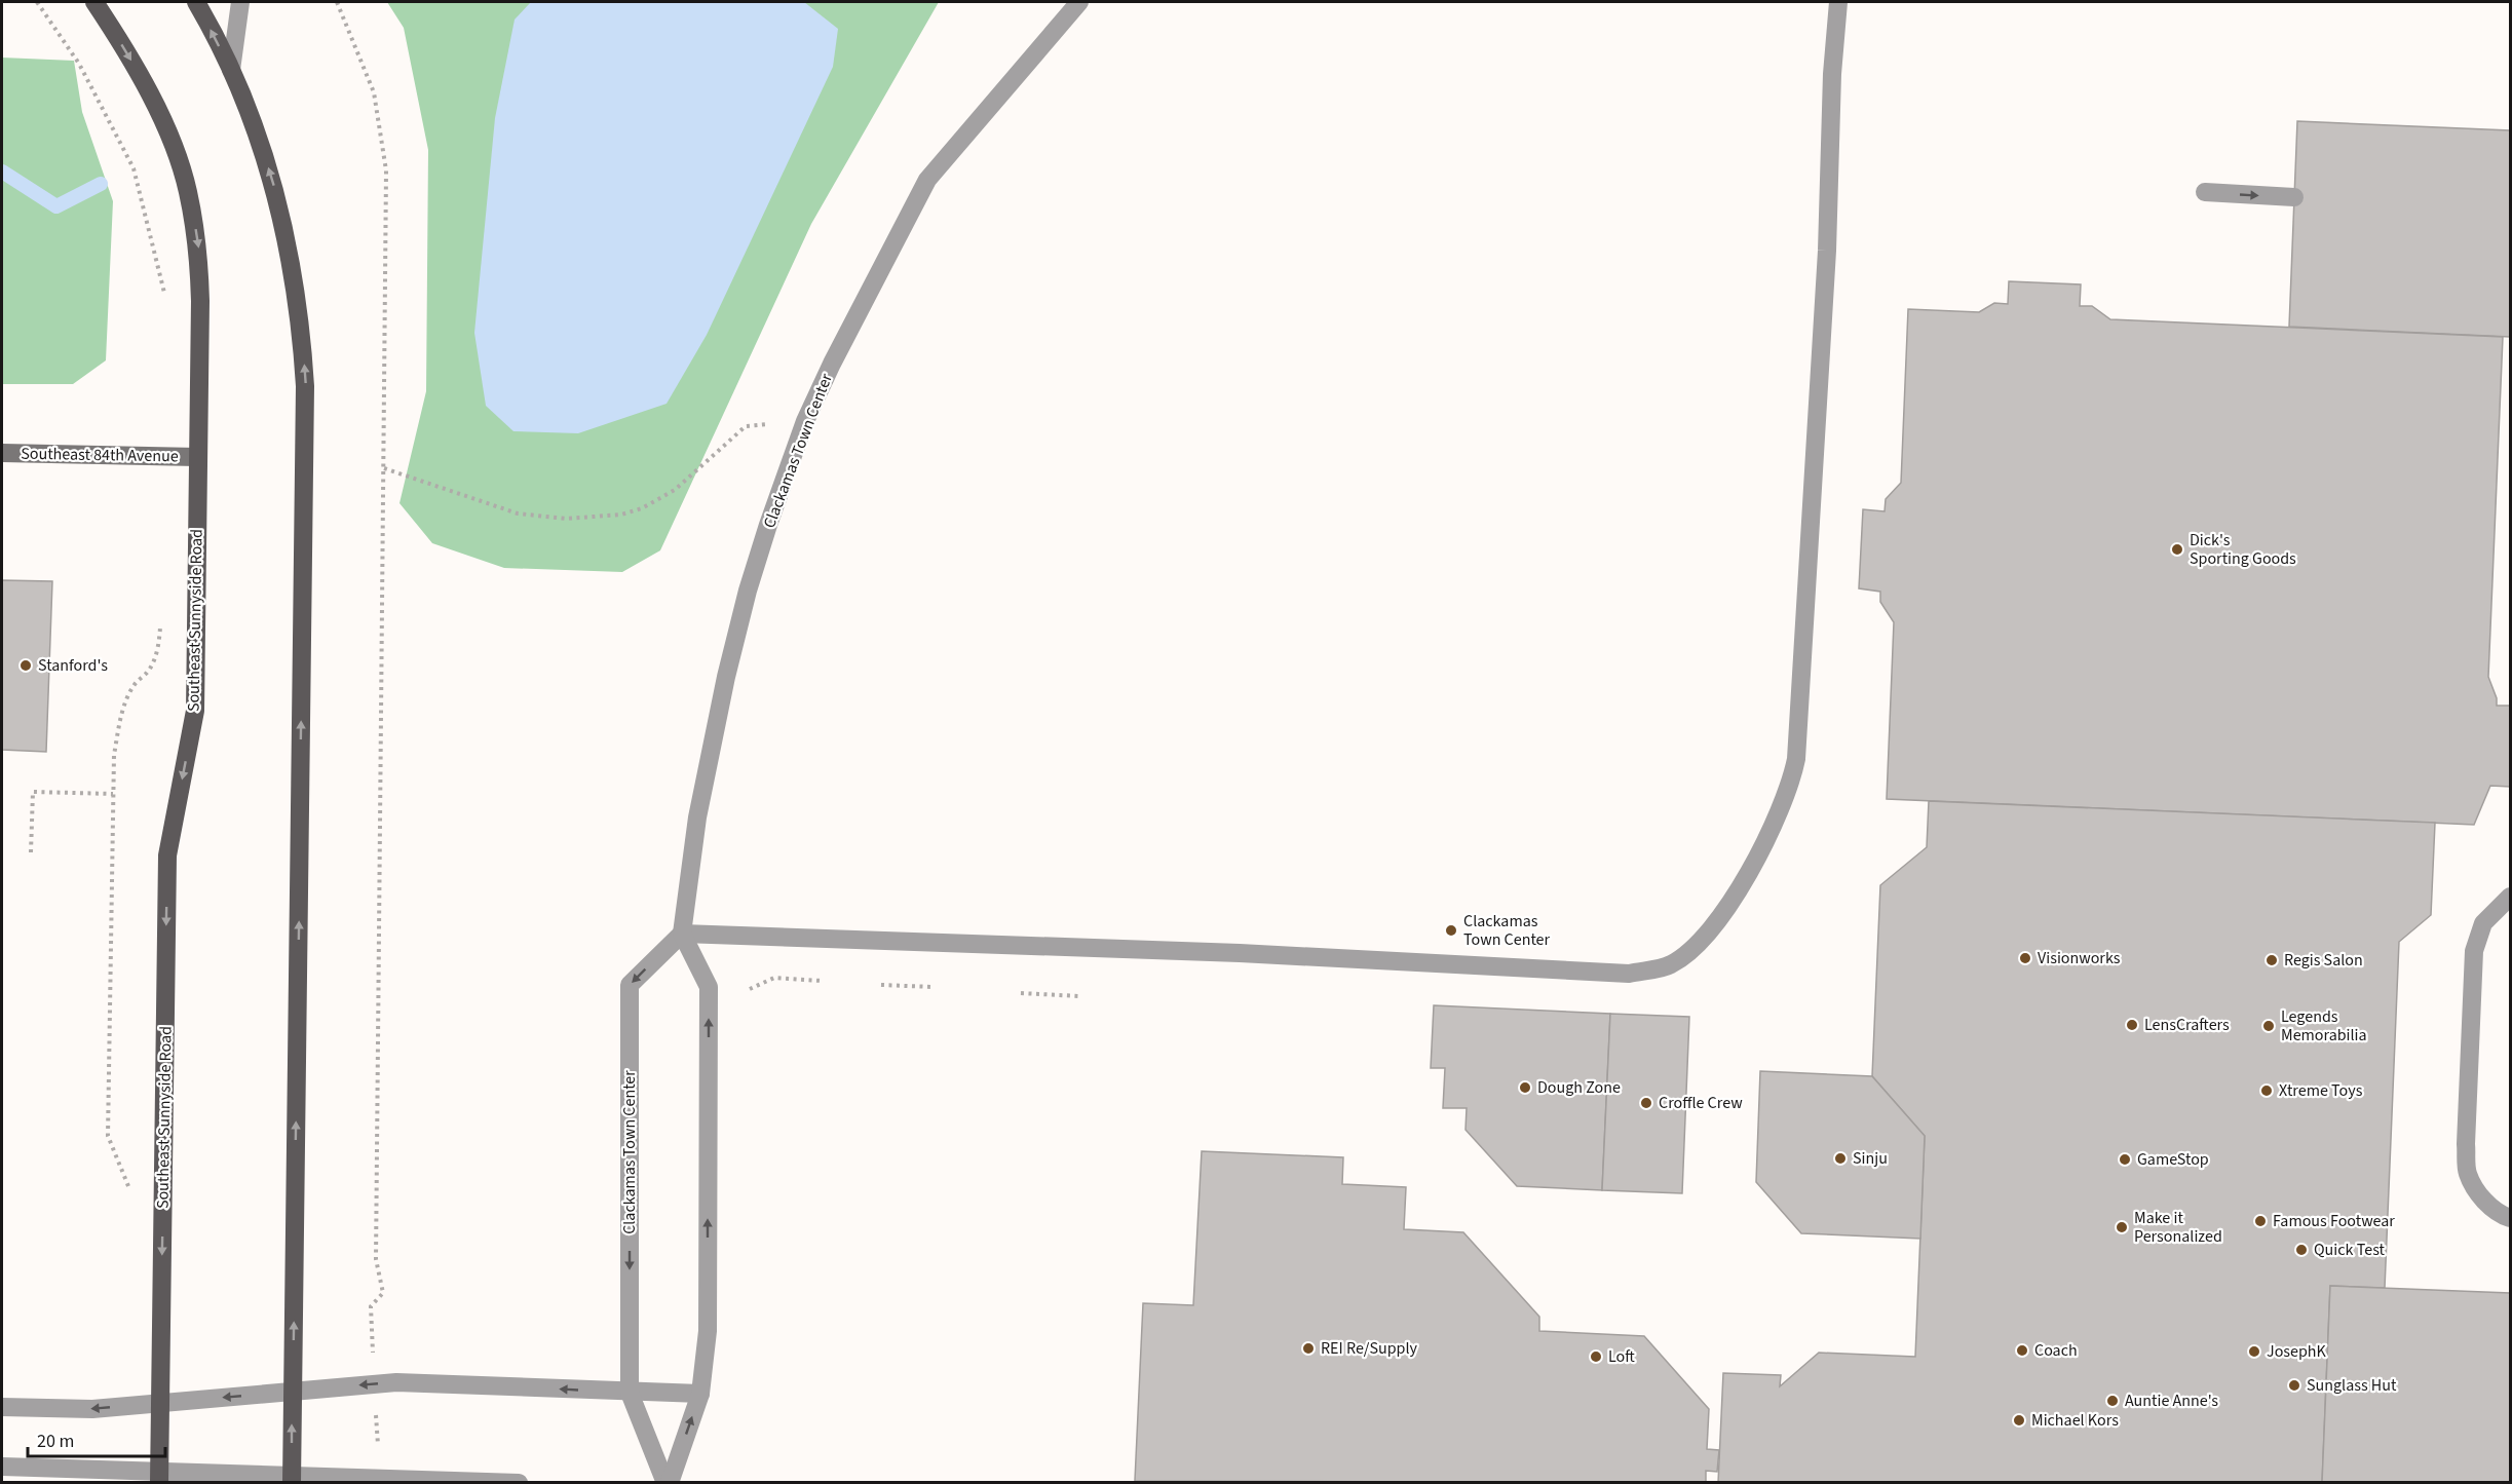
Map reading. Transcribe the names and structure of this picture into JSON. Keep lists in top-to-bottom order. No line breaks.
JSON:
{"streets":{"main road":["Southeast Sunnyside Road"],"street":["Clackamas Town Center","Southeast 84th Avenue"]},"crossings":[["Southeast 84th Avenue","Southeast Sunnyside Road"]],"places":["Dick's Sporting Goods","Stanford's","Clackamas Town Center","Visionworks","Regis Salon","LensCrafters","Legends Memorabilia","Dough Zone","Xtreme Toys","Croffle Crew","Sinju","GameStop","Famous Footwear","Make it Personalized","Quick Test","REI Re/Supply","Coach","JosephK","Loft","Sunglass Hut","Auntie Anne's","Michael Kors"],"scale_bar":"20 m"}
